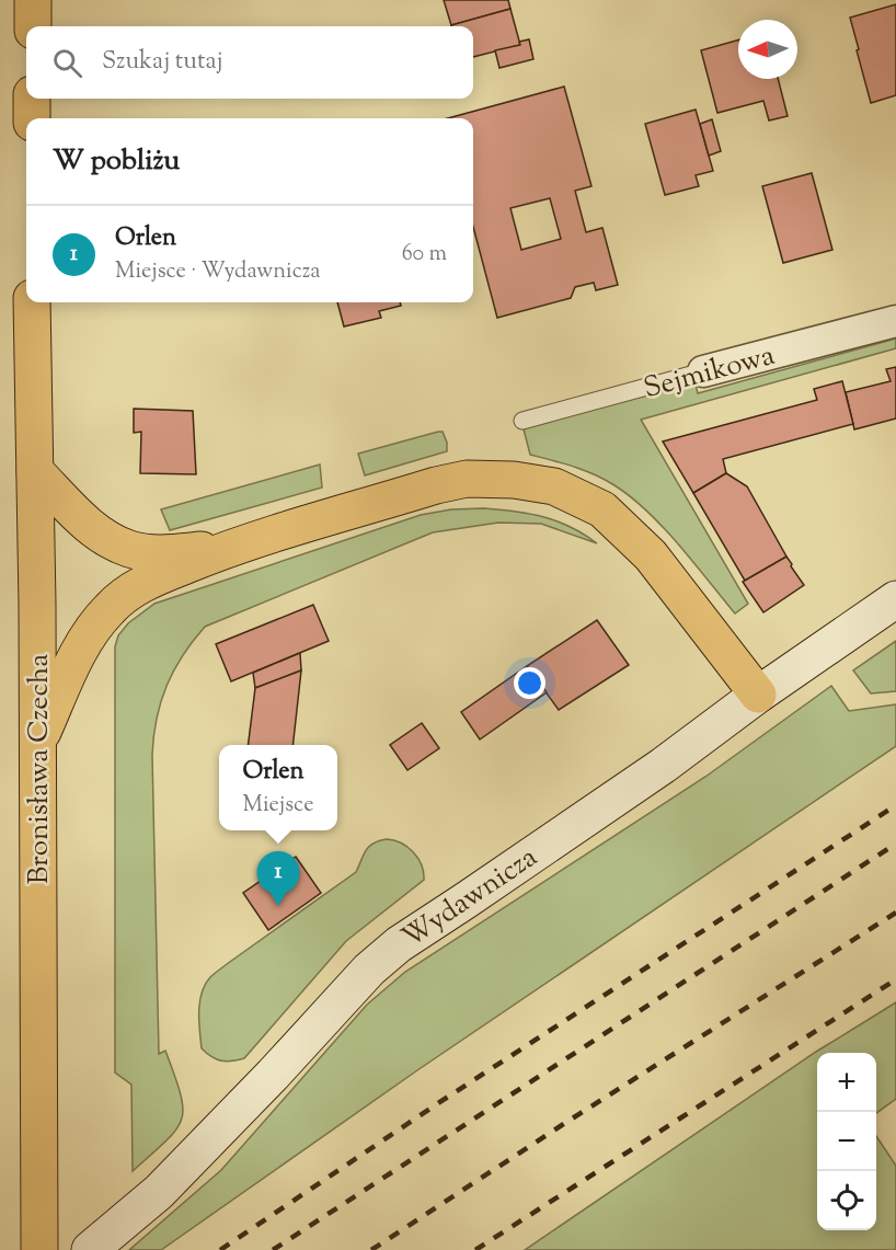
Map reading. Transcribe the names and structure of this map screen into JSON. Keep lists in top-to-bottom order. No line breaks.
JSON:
{"streets":{"main road":["Bronisława Czecha","Wydawnicza"],"street":["Sejmikowa"]},"north":"left","page":{"search":"Szukaj tutaj","heading":"W pobliżu","list":[{"mark":"1","name":"Orlen","note":"Miejsce · Wydawnicza","value":"60 m"}],"popup":["Orlen","Miejsce"],"pins":"1","map_buttons":["+","−"]}}
